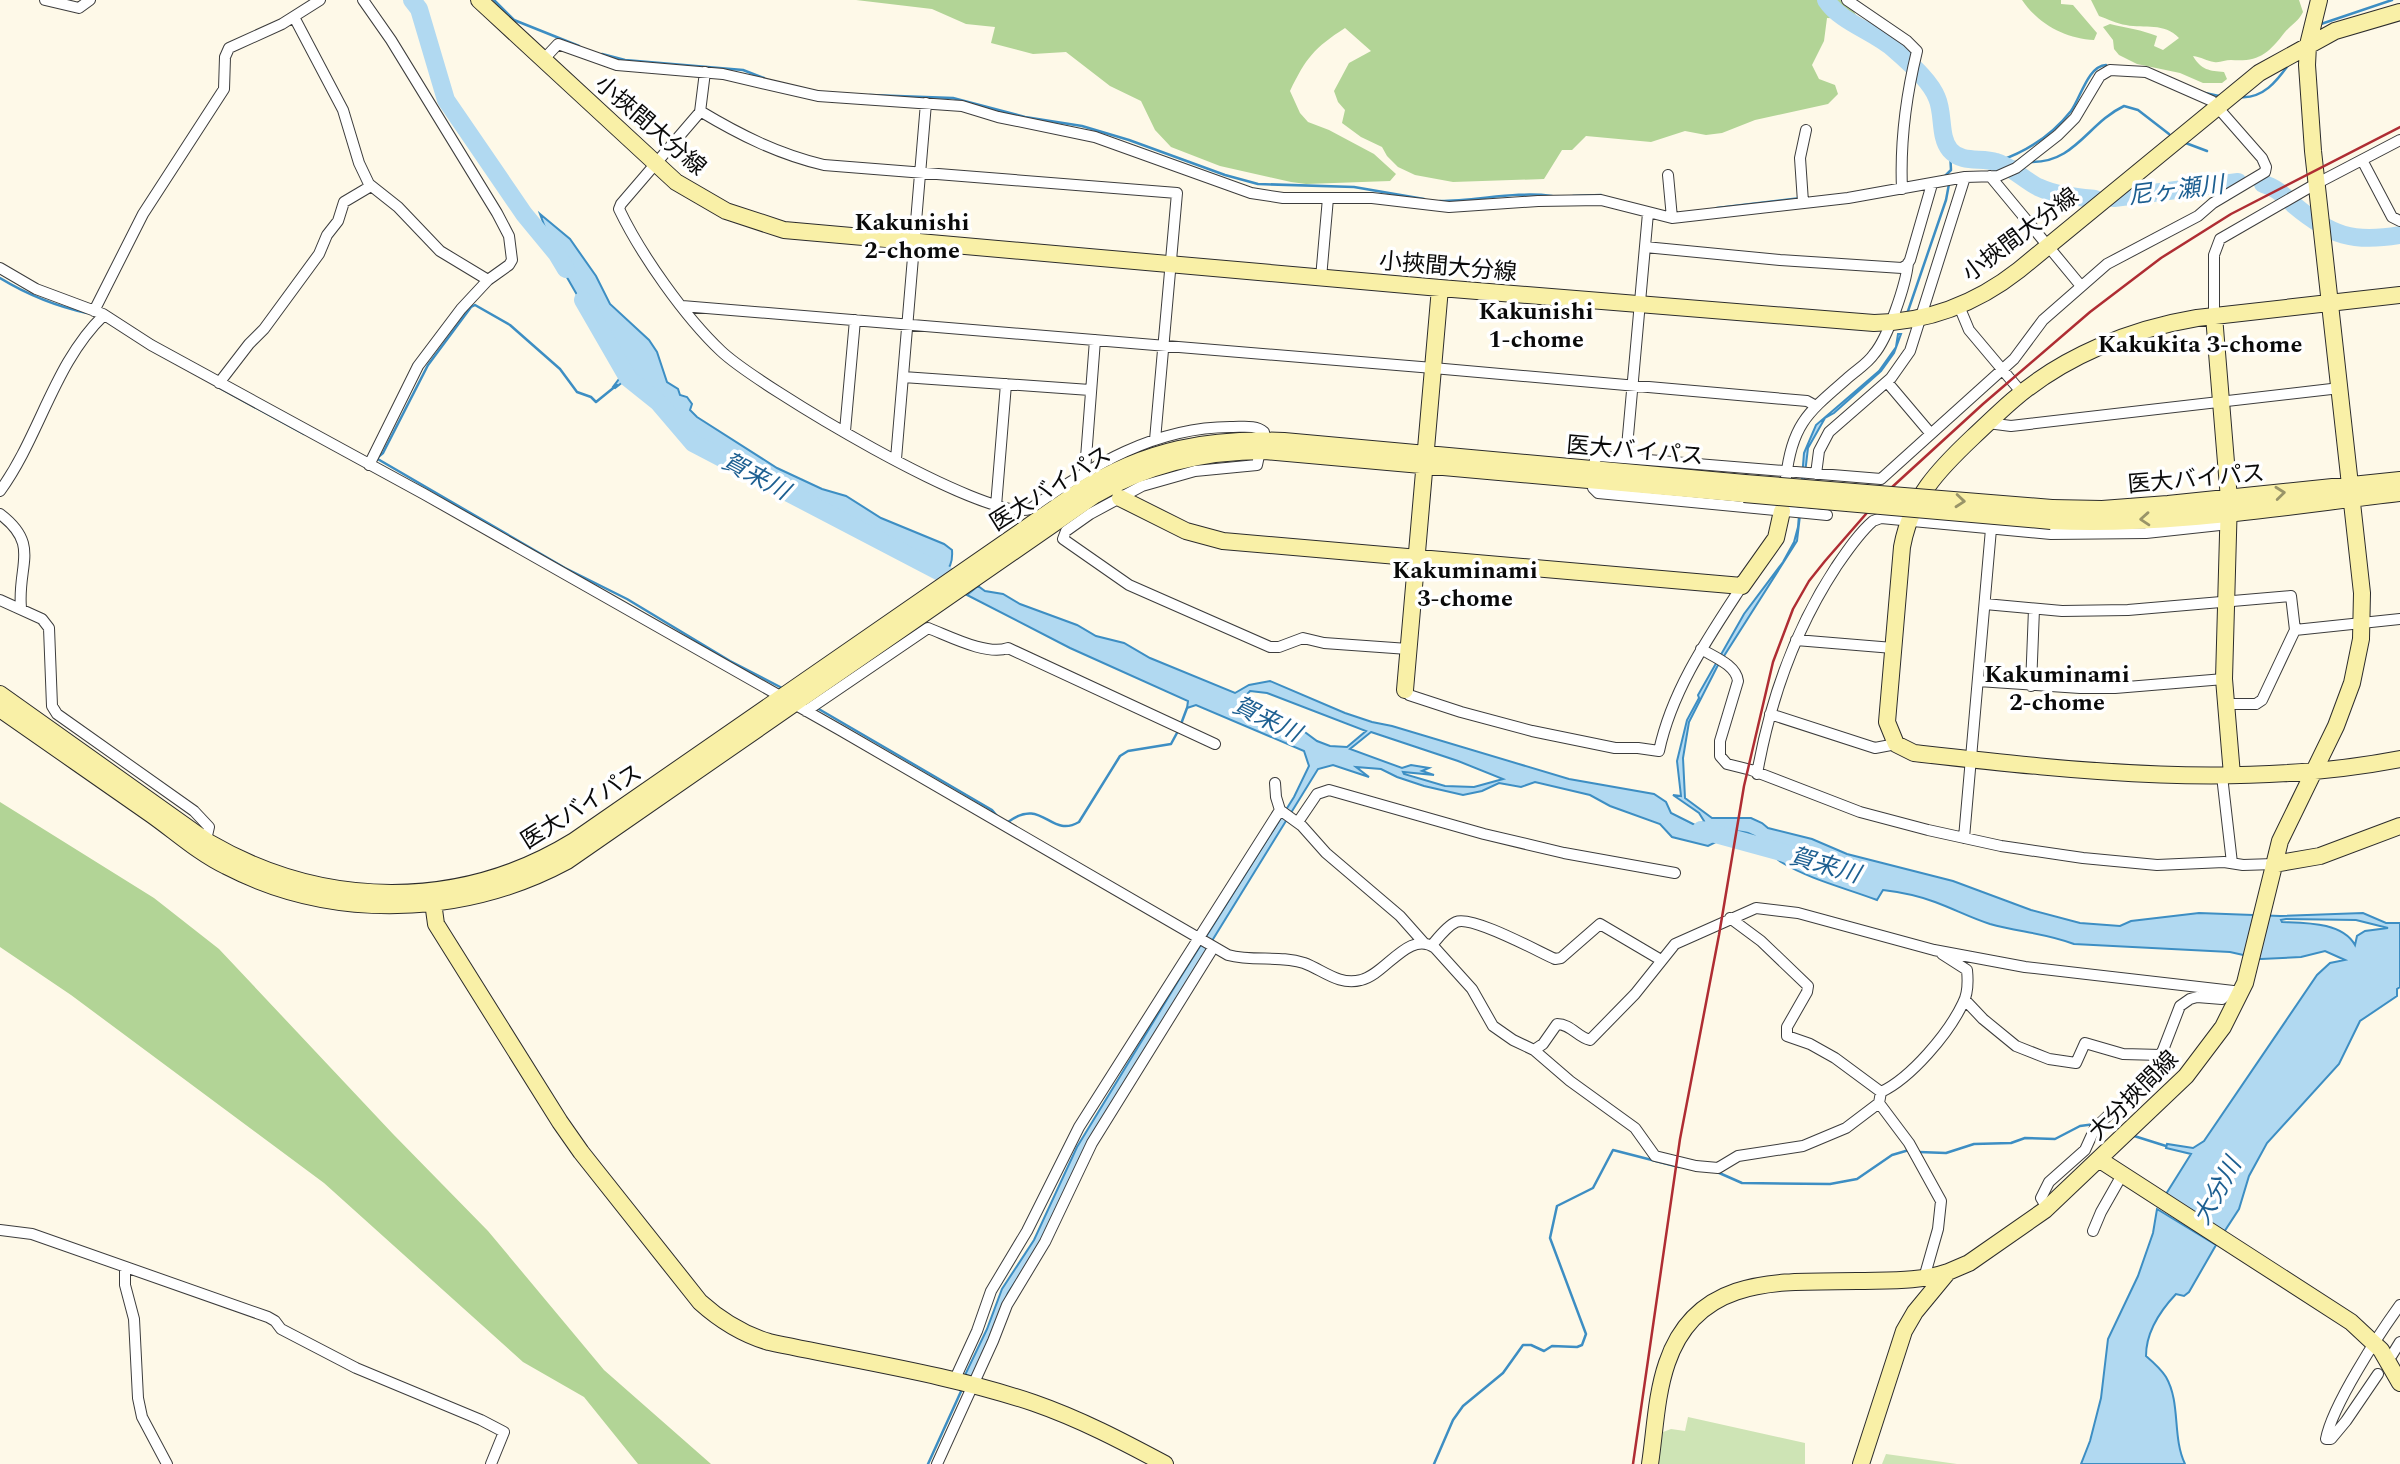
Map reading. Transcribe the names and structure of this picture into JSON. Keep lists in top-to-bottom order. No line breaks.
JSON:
{"streets":{"main road":["小挾間大分線","医大バイパス","大分挾間線"]},"crossings":[["小挾間大分線","大分挾間線"],["医大バイパス","大分挾間線"]],"districts":["Kakunishi 2-chome","Kakunishi 1-chome","Kakukita 3-chome","Kakuminami 3-chome","Kakuminami 2-chome"],"water":["尼ヶ瀬川","賀来川","大分川"]}
